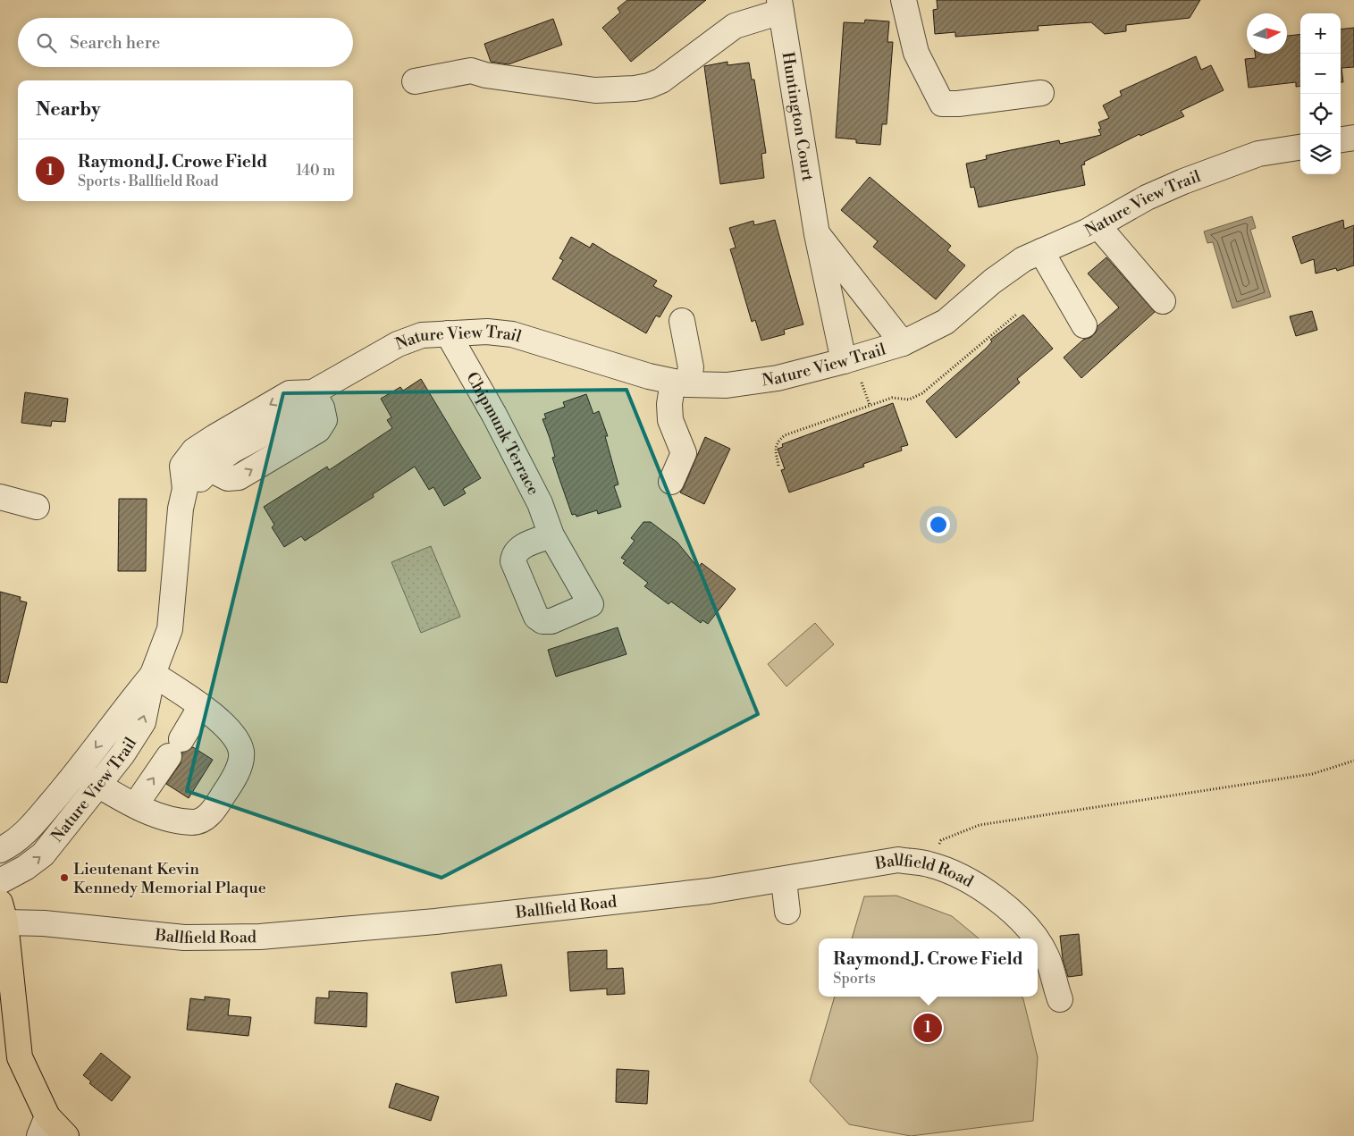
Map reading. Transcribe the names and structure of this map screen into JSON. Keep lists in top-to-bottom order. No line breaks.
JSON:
{"streets":{"street":["Huntington Court","Nature View Trail","Chipmunk Terrace","Ballfield Road"]},"crossings":[["Huntington Court","Nature View Trail"],["Nature View Trail","Chipmunk Terrace"]],"places":["Lieutenant Kevin Kennedy Memorial Plaque"],"north":"right","page":{"map_buttons":["+","−"],"search":"Search here","heading":"Nearby","list":[{"mark":"1","name":"Raymond J. Crowe Field","note":"Sports · Ballfield Road","value":"140 m"}],"popup":["Raymond J. Crowe Field","Sports"],"pins":"1"}}
